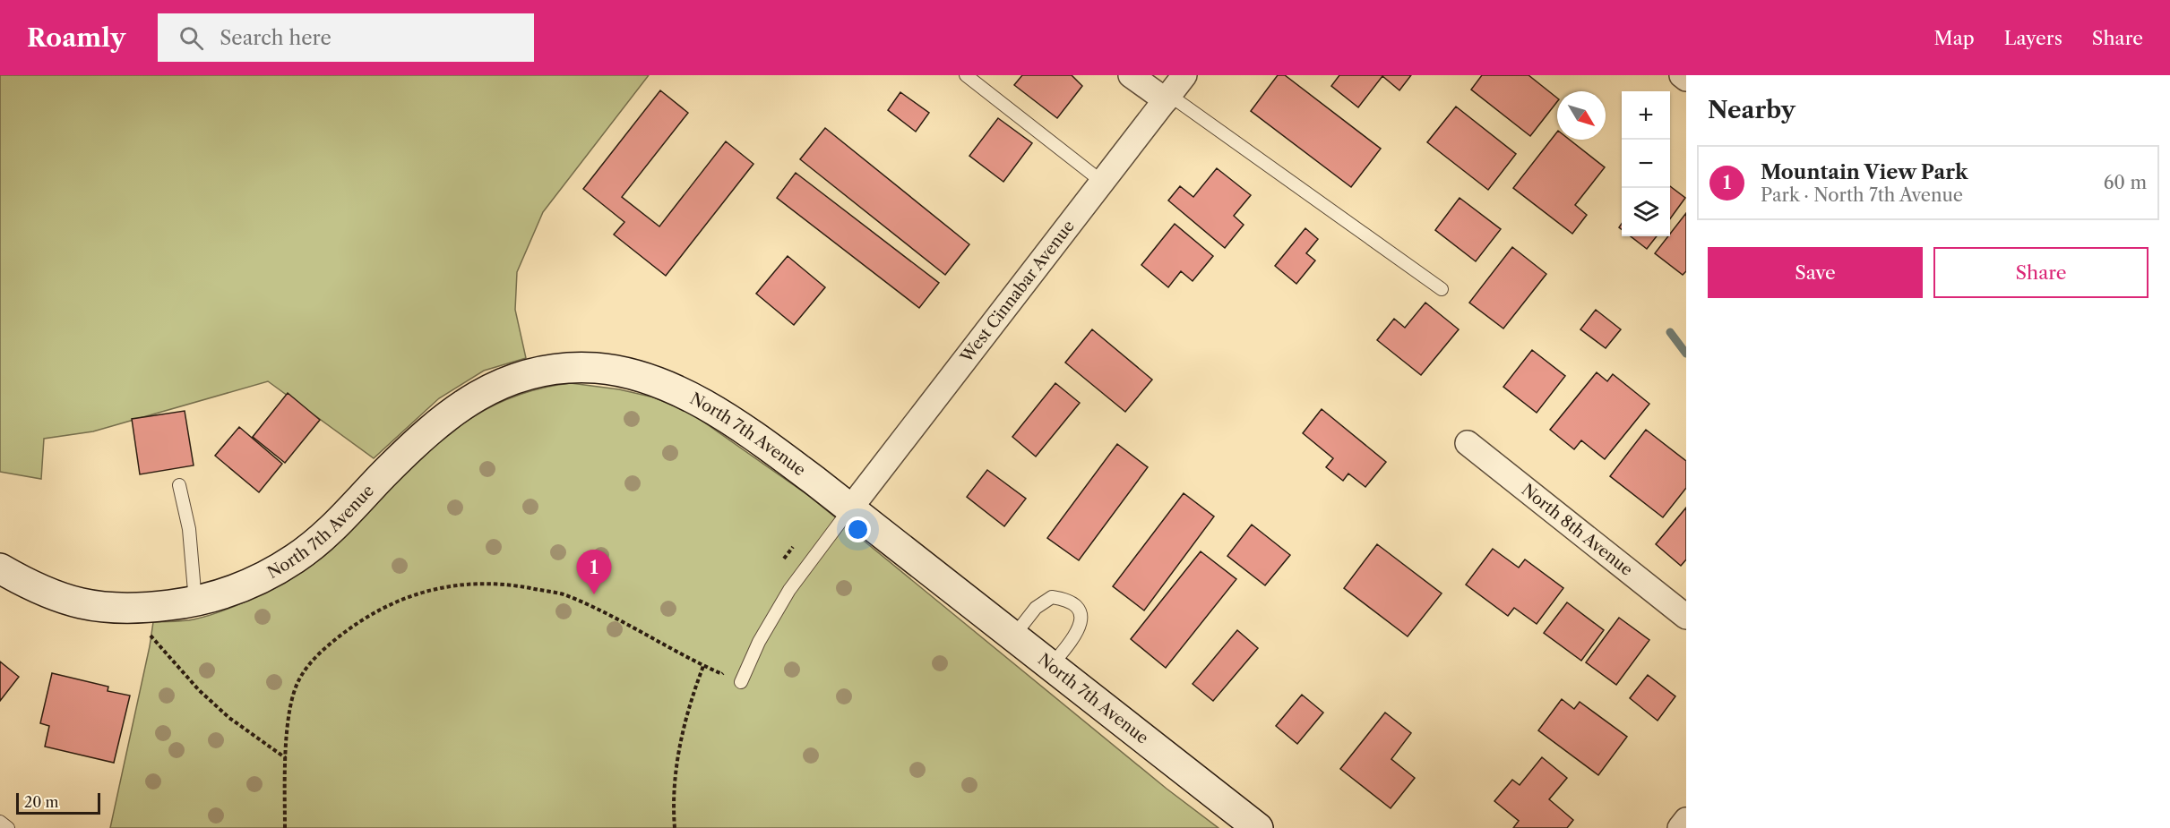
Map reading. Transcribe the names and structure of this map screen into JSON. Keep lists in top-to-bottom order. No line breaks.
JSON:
{"streets":{"street":["West Cinnabar Avenue","North 7th Avenue","North 8th Avenue"]},"crossings":[["West Cinnabar Avenue","North 7th Avenue"]],"scale_bar":"20 m","north":"bottom right","page":{"header":"Roamly","search":"Search here","nav":["Map","Layers","Share"],"heading":"Nearby","map_buttons":["+","−"],"list":[{"mark":"1","name":"Mountain View Park","note":"Park · North 7th Avenue","value":"60 m"}],"buttons":["Save","Share"],"pins":"1","scale":"20 m"}}
